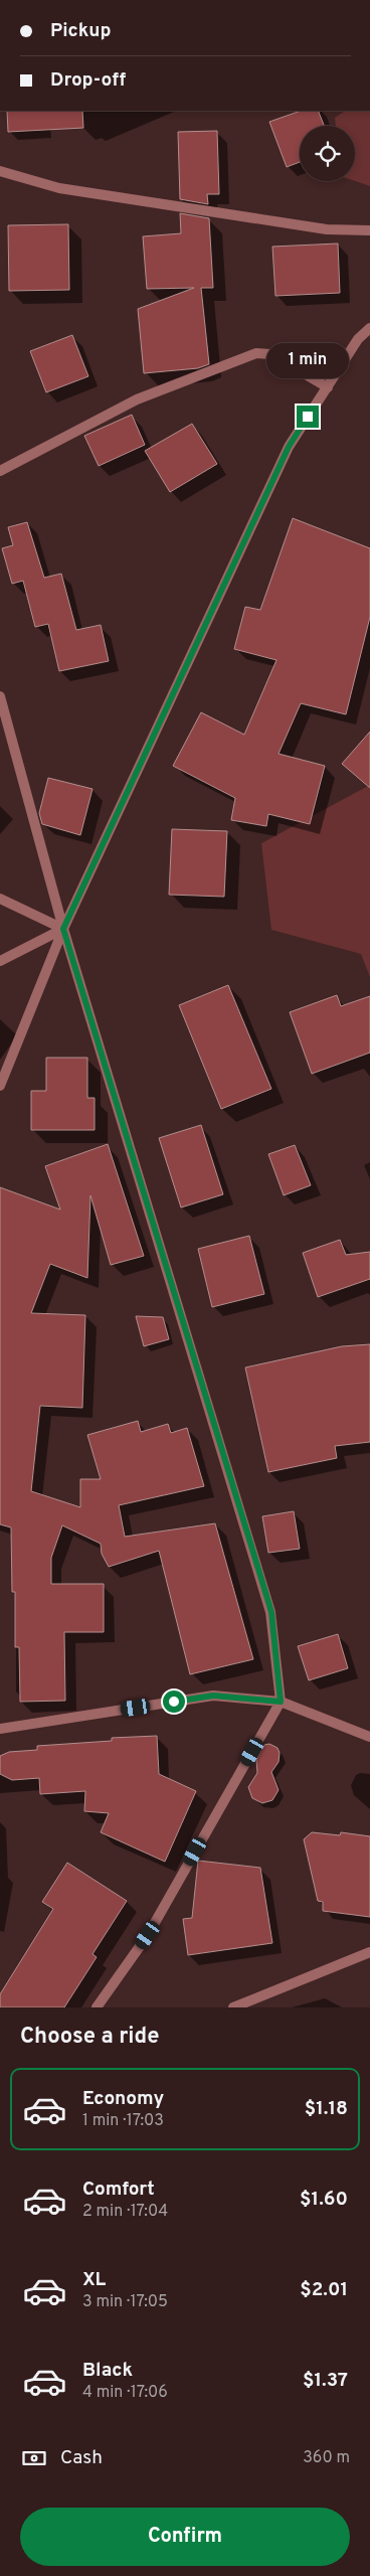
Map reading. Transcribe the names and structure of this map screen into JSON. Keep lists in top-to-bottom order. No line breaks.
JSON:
{"page":{"banner":["Pickup","Drop-off"],"bubble":"1 min","heading":"Choose a ride","list":[{"name":"Economy","note":"1 min · 17:03","value":"$1.18"},{"name":"Comfort","note":"2 min · 17:04","value":"$1.60"},{"name":"XL","note":"3 min · 17:05","value":"$2.01"},{"name":"Black","note":"4 min · 17:06","value":"$1.37"}],"pay":["Cash","360 m"],"buttons":"Confirm"}}
